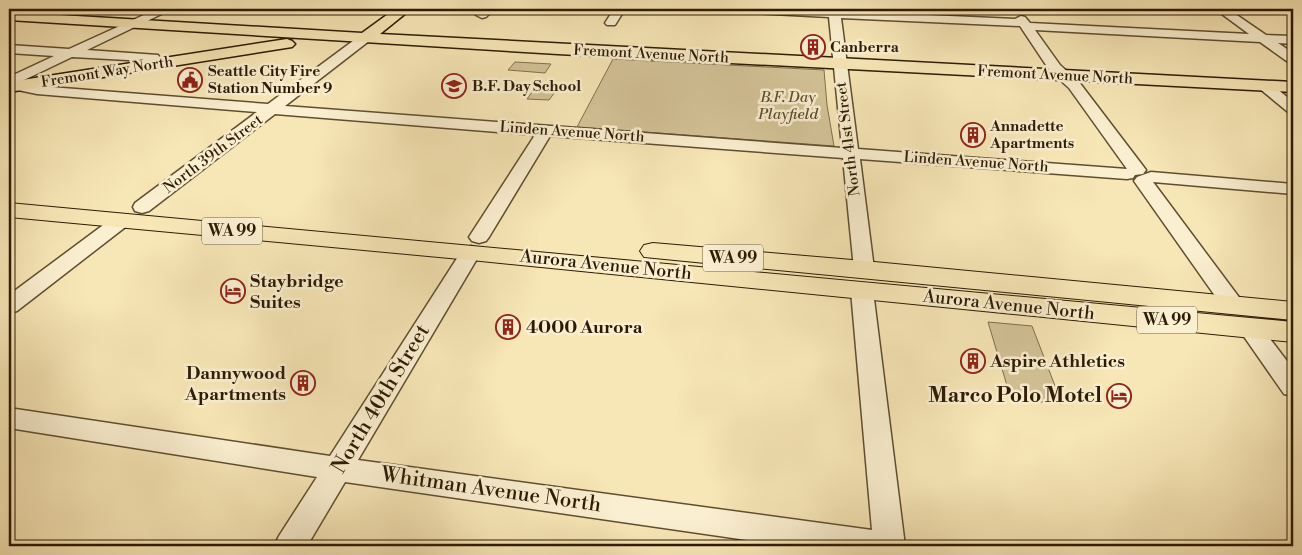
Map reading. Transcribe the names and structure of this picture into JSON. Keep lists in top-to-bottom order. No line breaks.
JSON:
{"streets":{"highway":["WA 99","Aurora Avenue North"],"main road":["Fremont Avenue North","Fremont Way North","North 39th Street"],"street":["Linden Avenue North","North 41st Street","North 40th Street","Whitman Avenue North"]},"crossings":[["Fremont Avenue North","Fremont Way North"],["Fremont Avenue North","North 41st Street"],["Fremont Avenue North","North 39th Street"],["Fremont Way North","Linden Avenue North"],["Fremont Way North","North 39th Street"],["Linden Avenue North","North 41st Street"],["Linden Avenue North","North 39th Street"],["Linden Avenue North","North 40th Street"],["North 41st Street","Aurora Avenue North"],["North 39th Street","Aurora Avenue North"],["Aurora Avenue North","North 40th Street"],["North 40th Street","Whitman Avenue North"]],"parks":["B.F. Day Playfield"],"places":{"building":["Canberra","Annadette Apartments","4000 Aurora","Aspire Athletics","Dannywood Apartments"],"public building":["Seattle City Fire Station Number 9"],"school or university":["B.F. Day School"],"hotel":["Staybridge Suites","Marco Polo Motel"]}}
